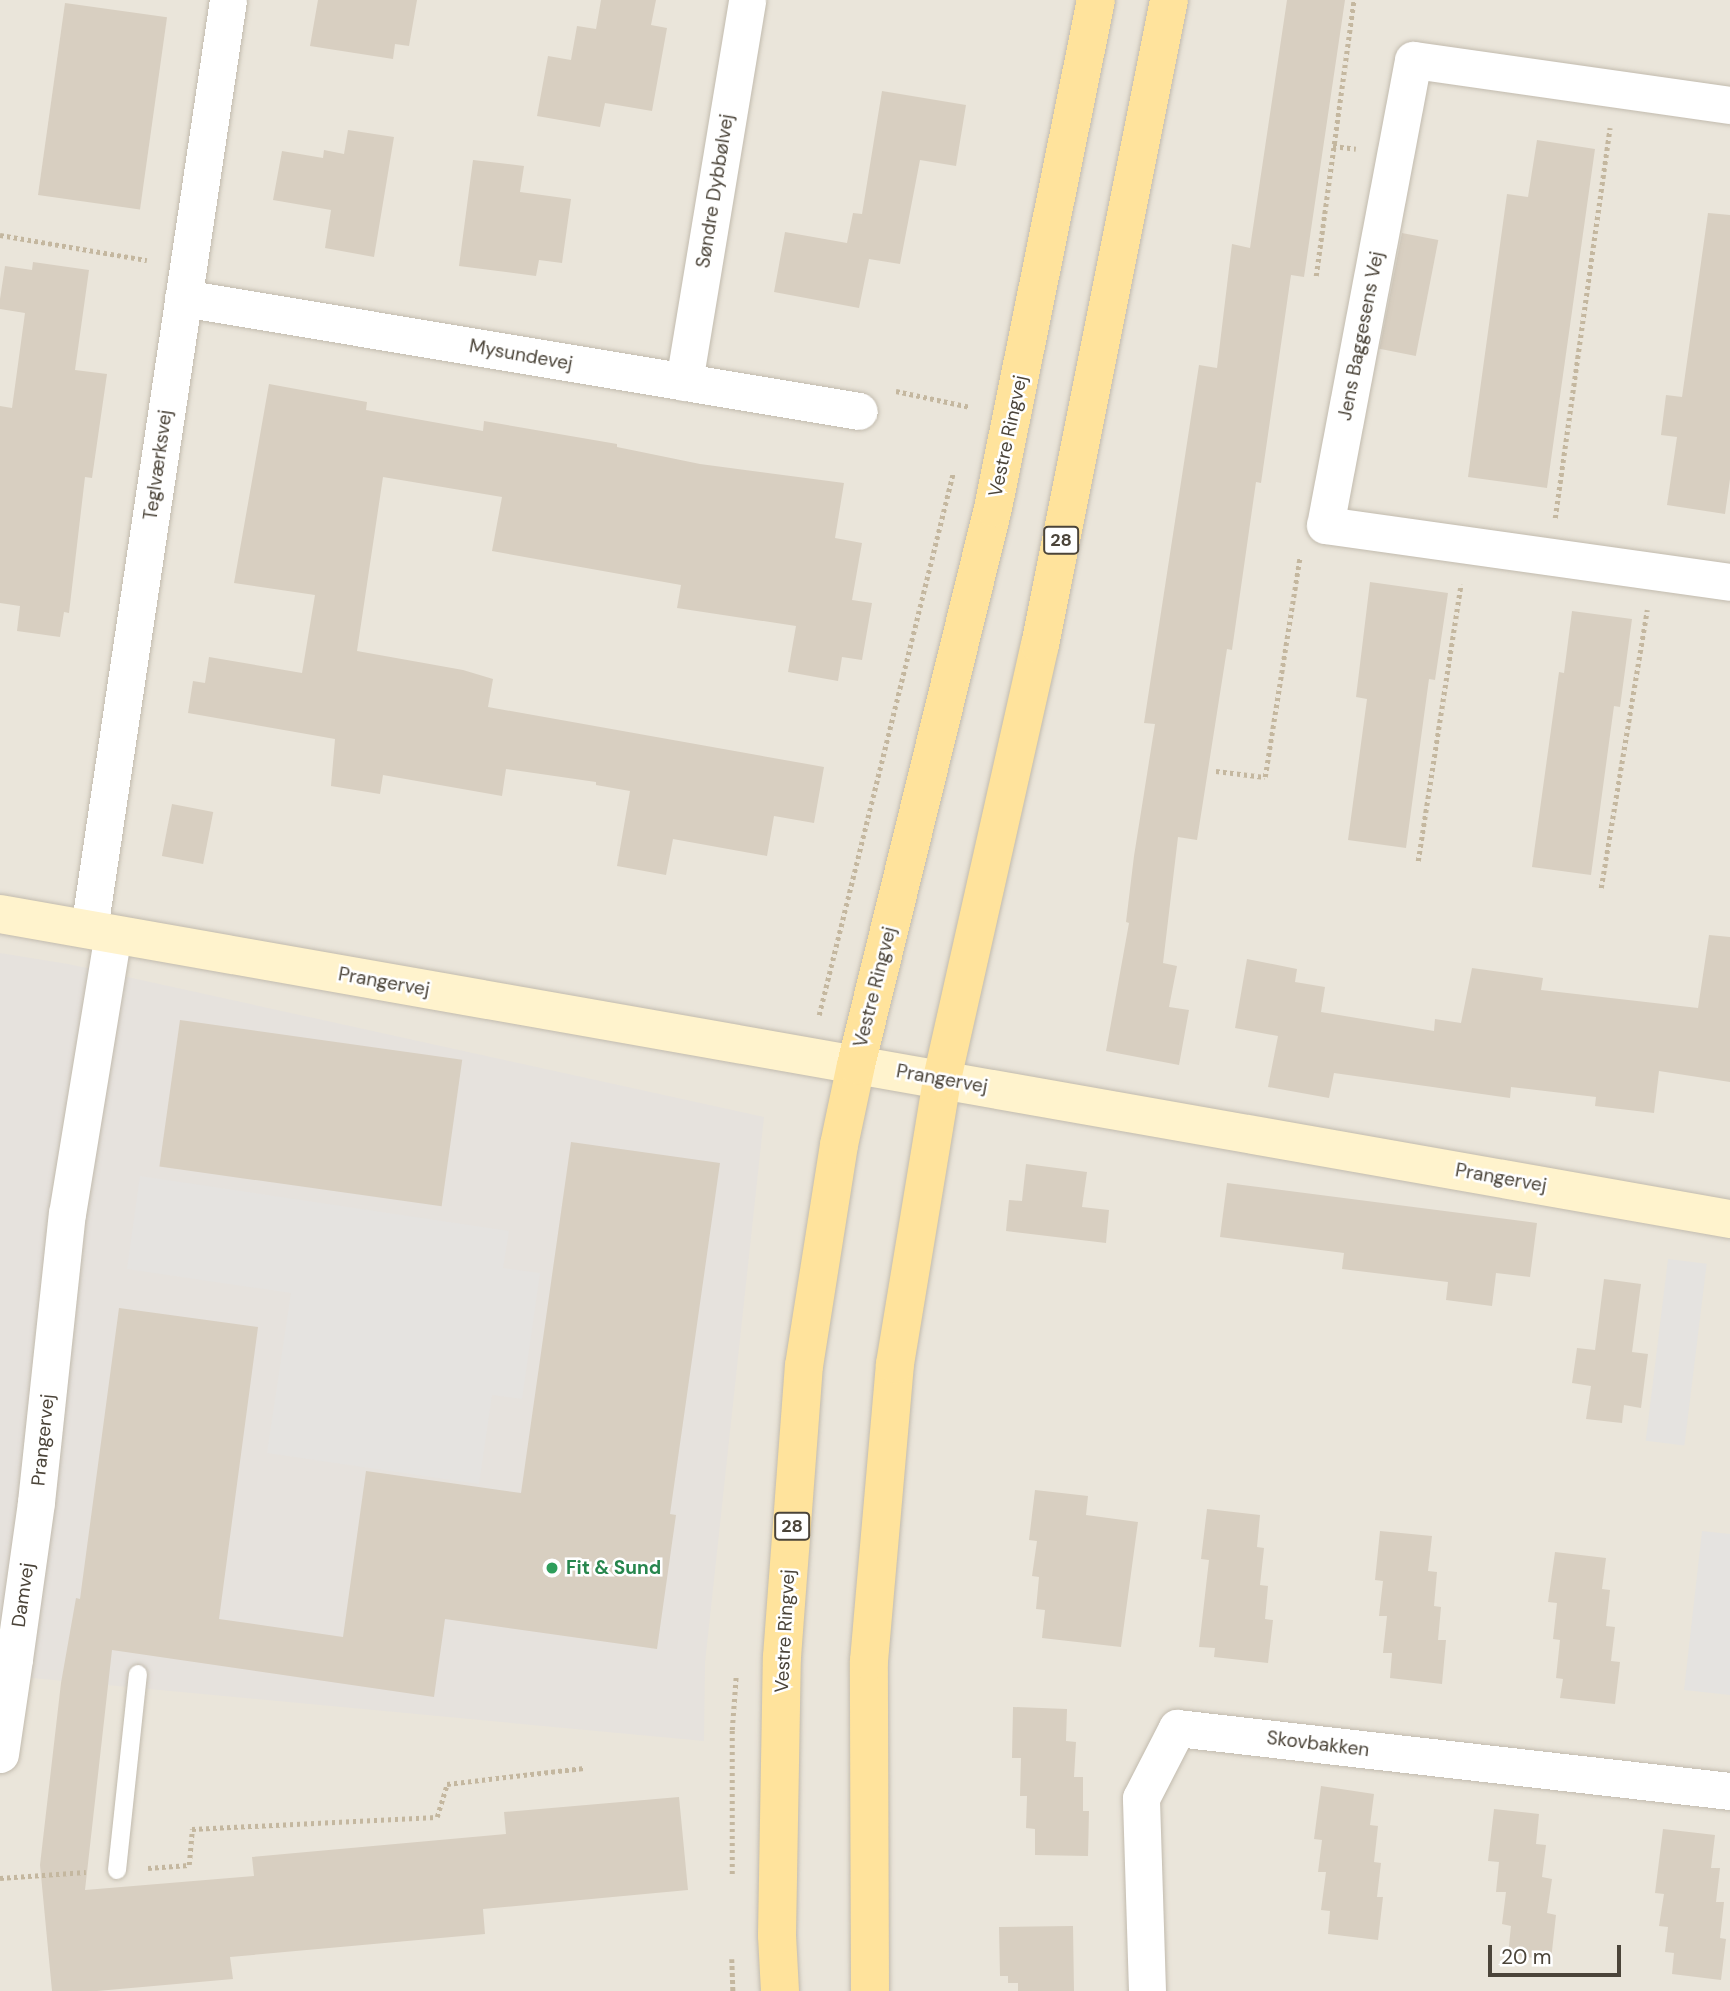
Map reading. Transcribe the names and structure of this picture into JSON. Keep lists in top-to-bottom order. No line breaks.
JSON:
{"streets":{"main road":["Vestre Ringvej","28"],"street":["Søndre Dybbølvej","Jens Baggesens Vej","Mysundevej","Teglværksvej","Prangervej","Damvej","Skovbakken"]},"crossings":[["Søndre Dybbølvej","Mysundevej"],["Mysundevej","Teglværksvej"],["Vestre Ringvej","Prangervej"],["Teglværksvej","Prangervej"],["28","Prangervej"],["Prangervej","Damvej"]],"places":["Fit & Sund"],"scale_bar":"20 m"}
